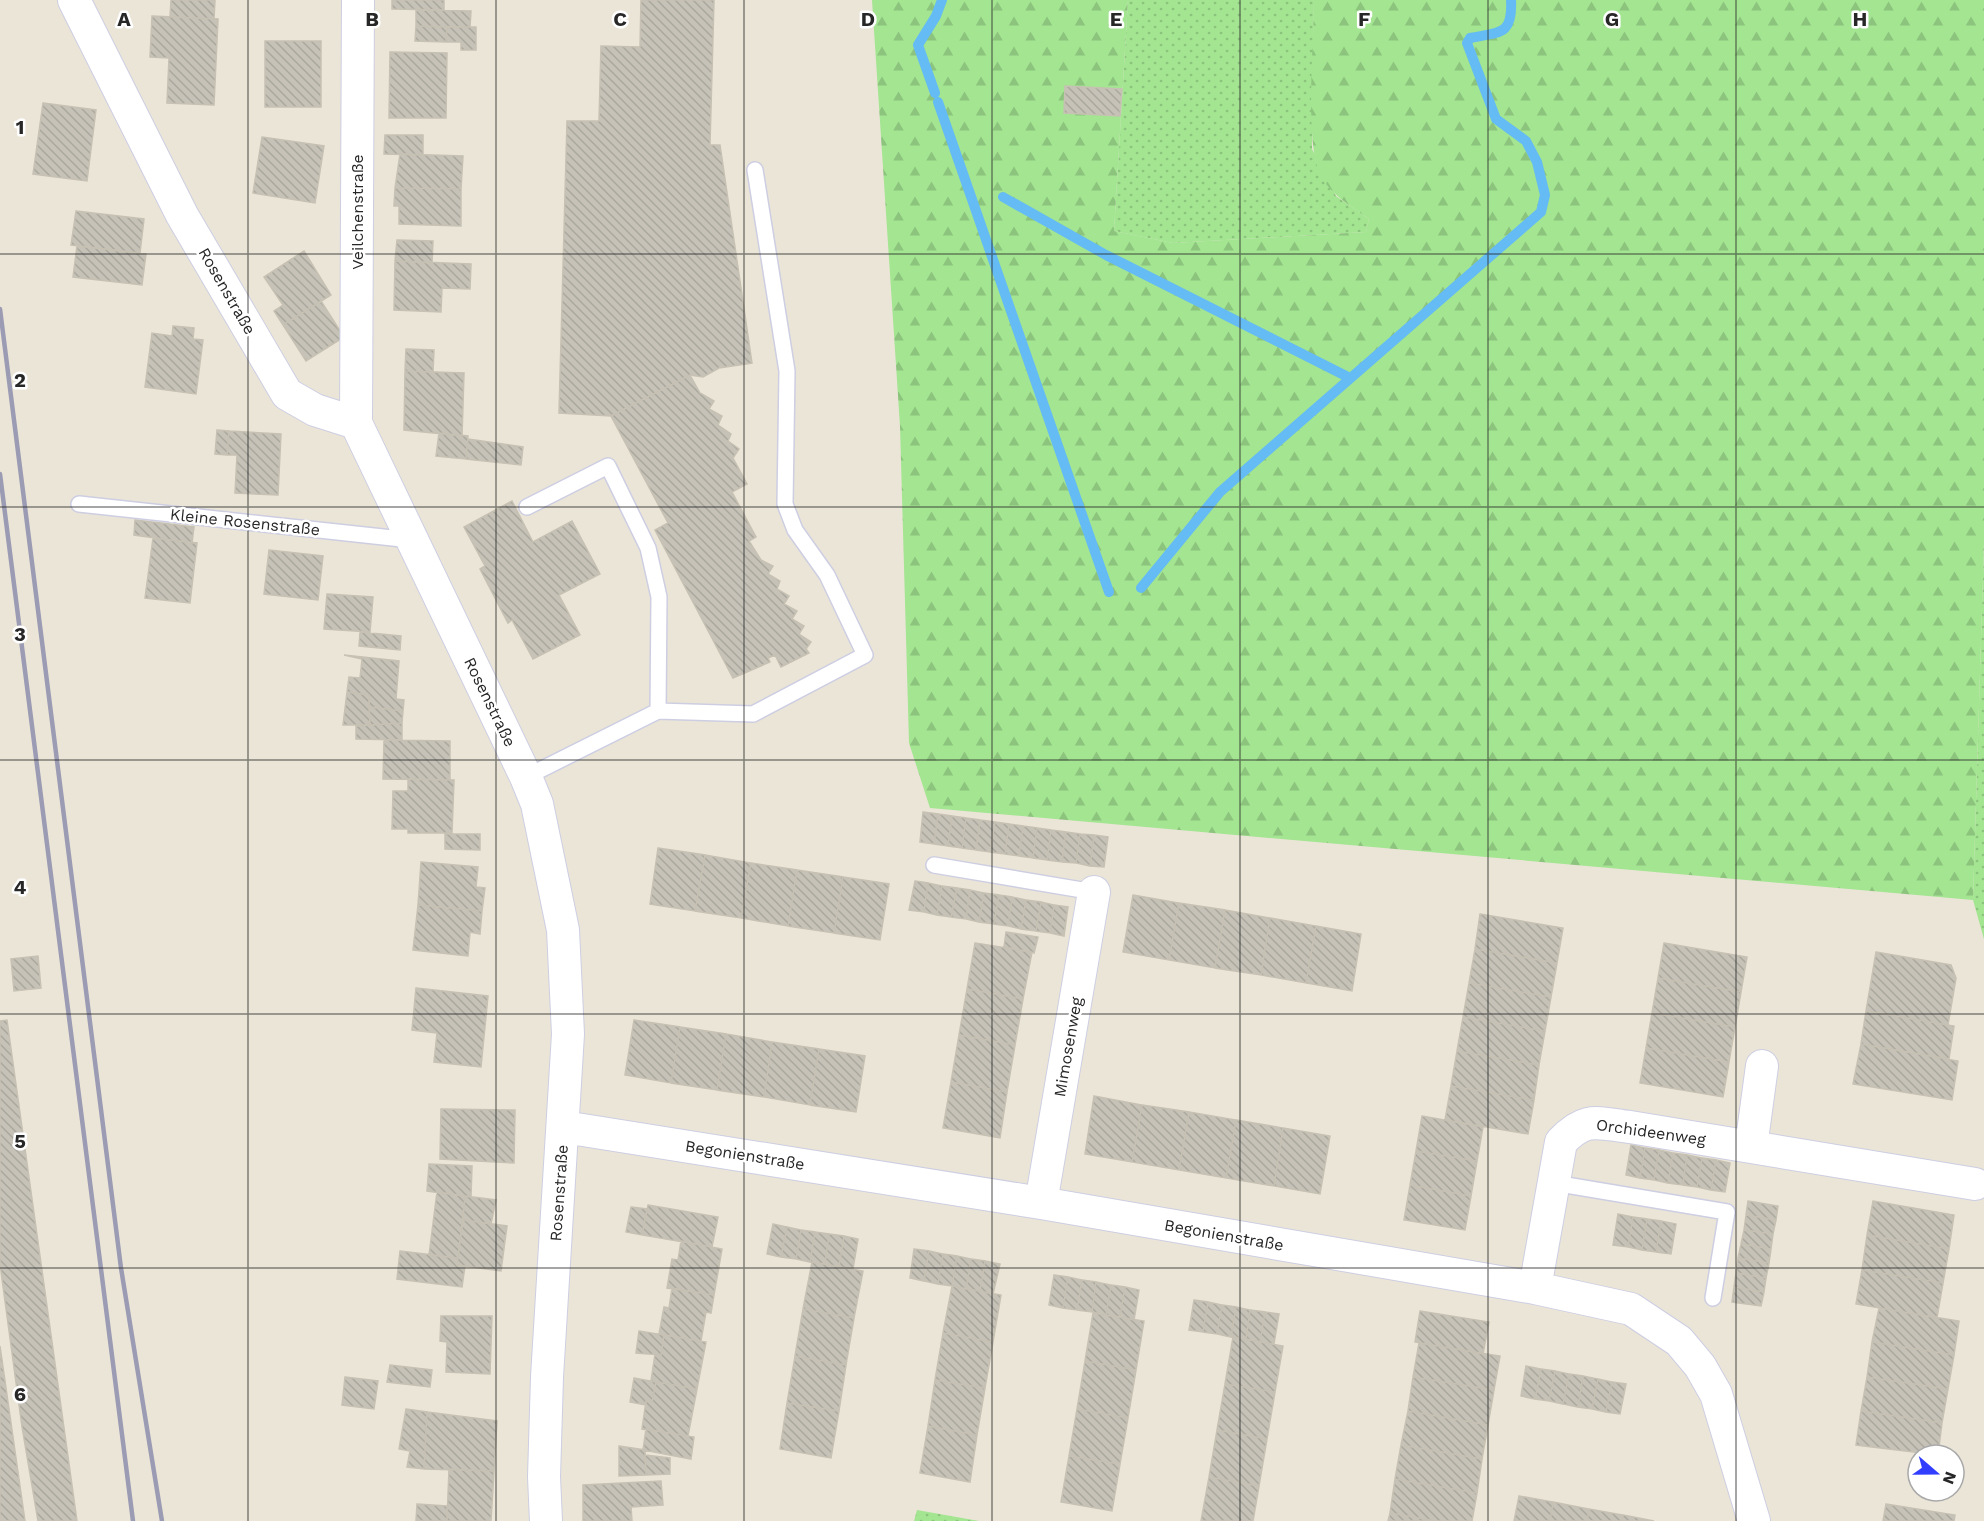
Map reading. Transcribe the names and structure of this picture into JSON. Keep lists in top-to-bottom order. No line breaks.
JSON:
{"streets":{"street":["Veilchenstraße","Rosenstraße","Mimosenweg","Orchideenweg","Begonienstraße"],"lane":["Kleine Rosenstraße"]},"crossings":[["Veilchenstraße","Rosenstraße"],["Rosenstraße","Kleine Rosenstraße"],["Rosenstraße","Begonienstraße"],["Mimosenweg","Begonienstraße"],["Orchideenweg","Begonienstraße"]],"north":"right","grid":{"columns":["A","B","C","D","E","F","G","H"],"rows":["1","2","3","4","5","6"]}}
